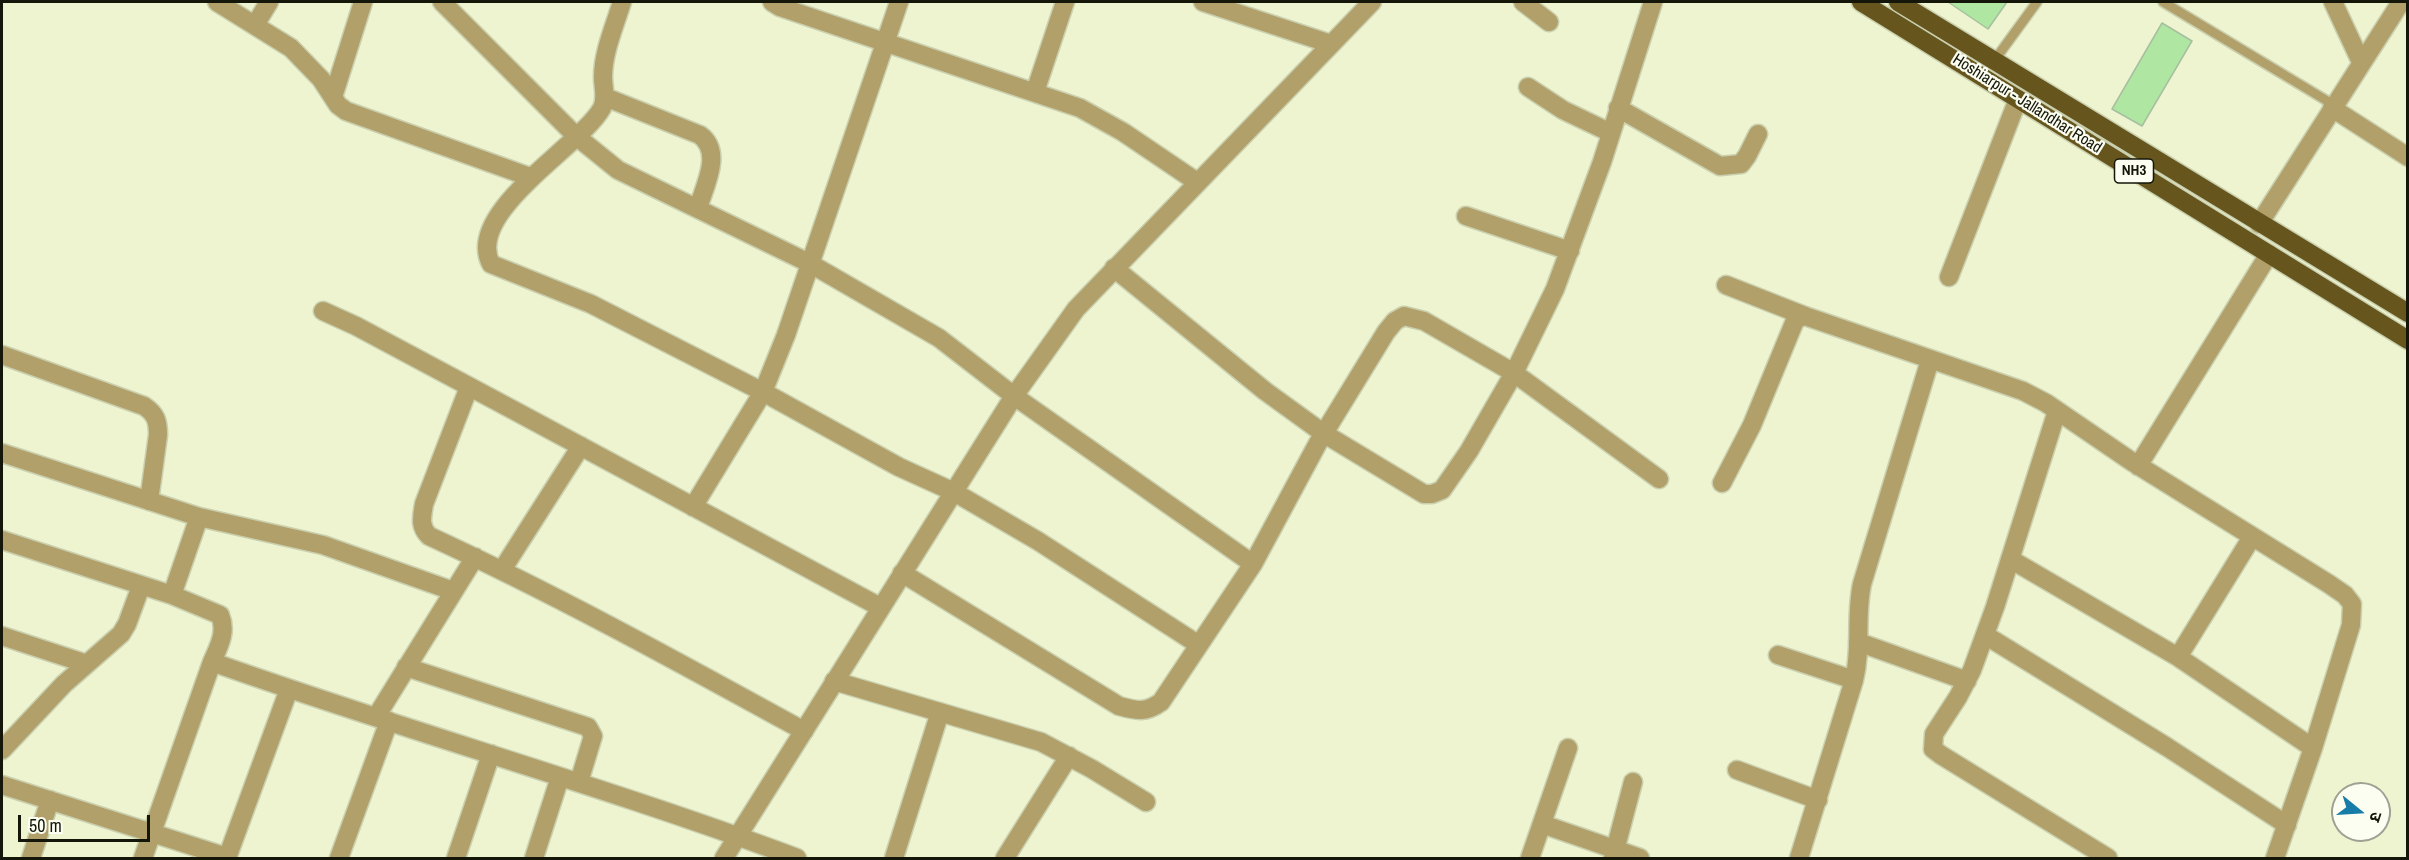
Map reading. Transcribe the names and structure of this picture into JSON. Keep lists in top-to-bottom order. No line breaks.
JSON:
{"streets":{"highway":["Hoshiarpur - Jallandhar Road","NH3"]},"scale_bar":"50 m","north":"right"}
